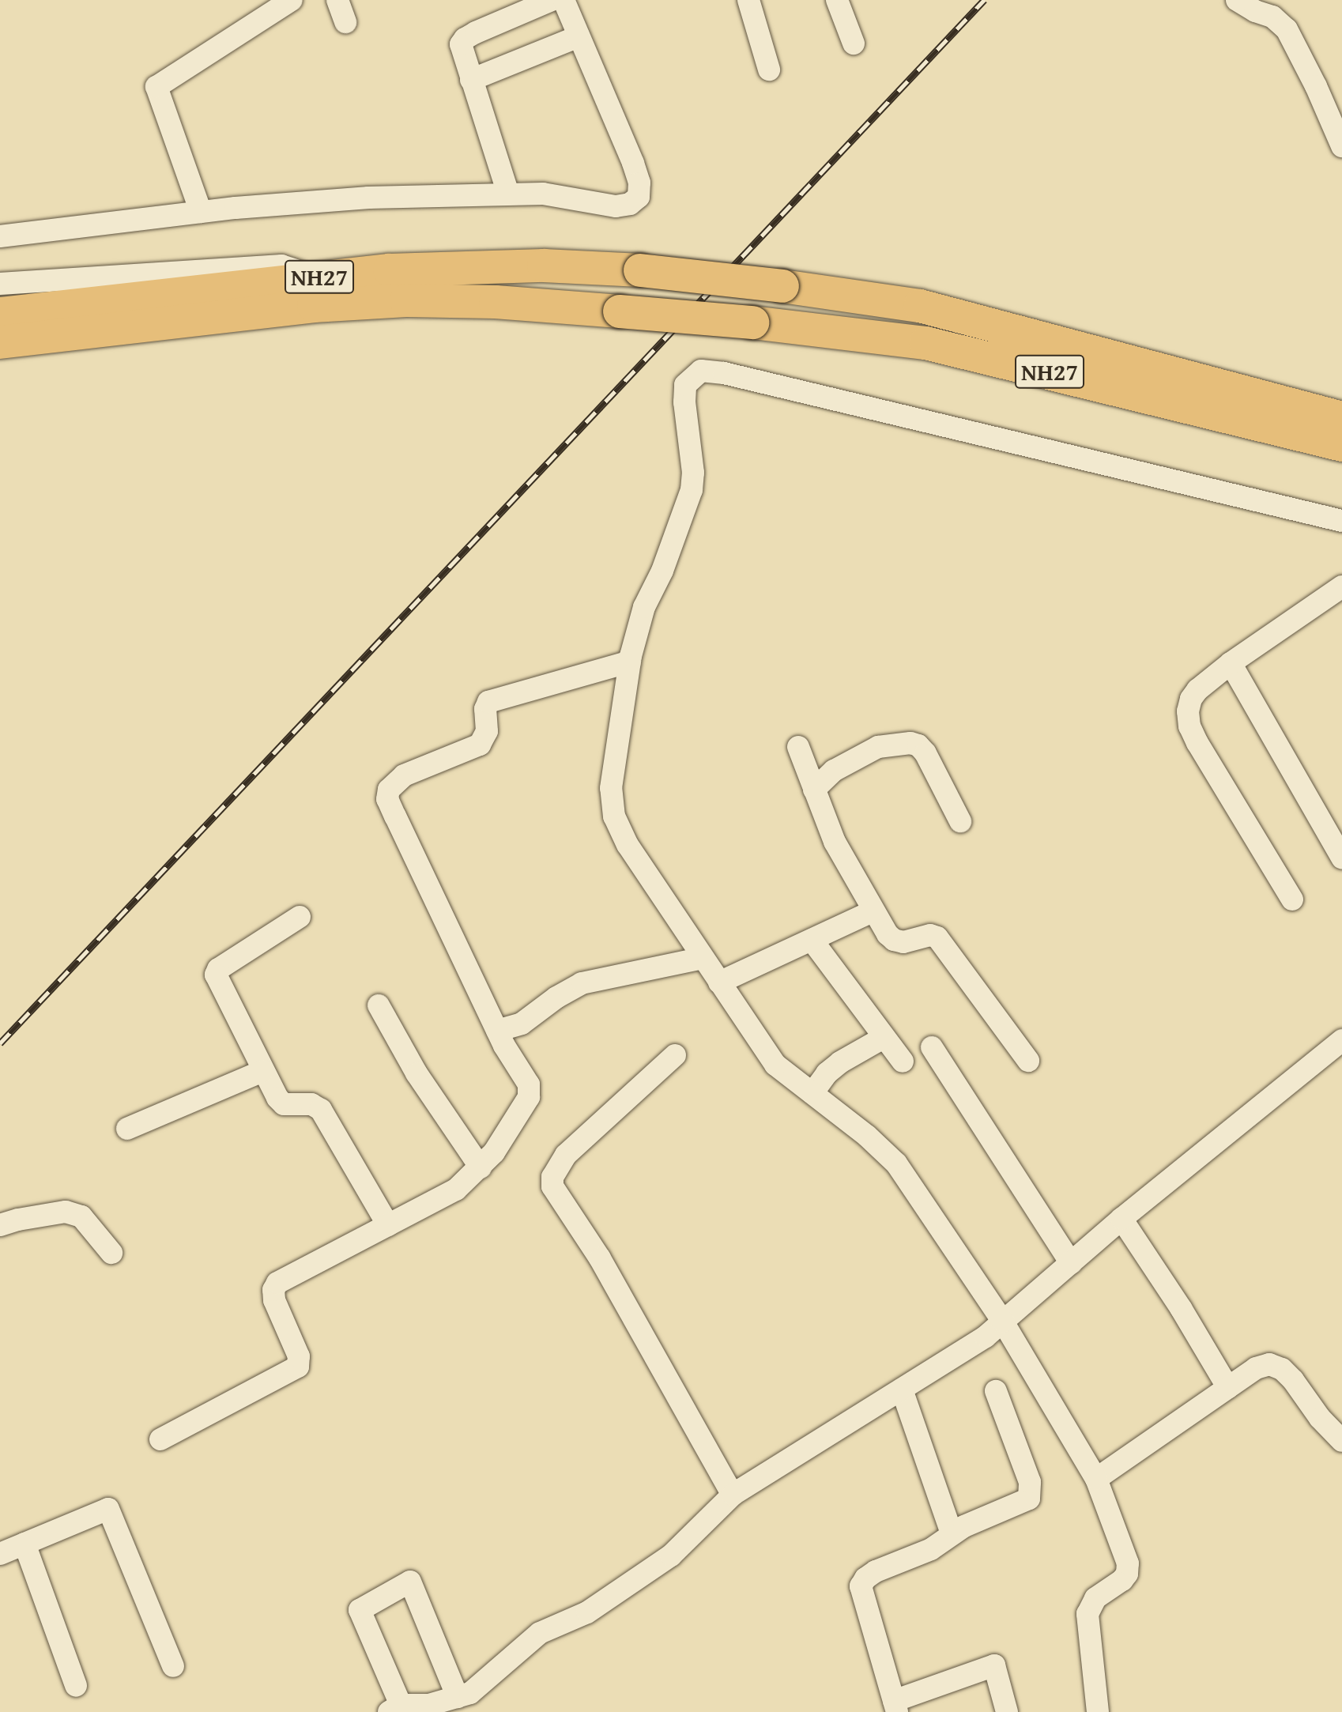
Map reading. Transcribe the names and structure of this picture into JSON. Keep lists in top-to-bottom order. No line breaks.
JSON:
{"streets":{"highway":["NH27"]}}
